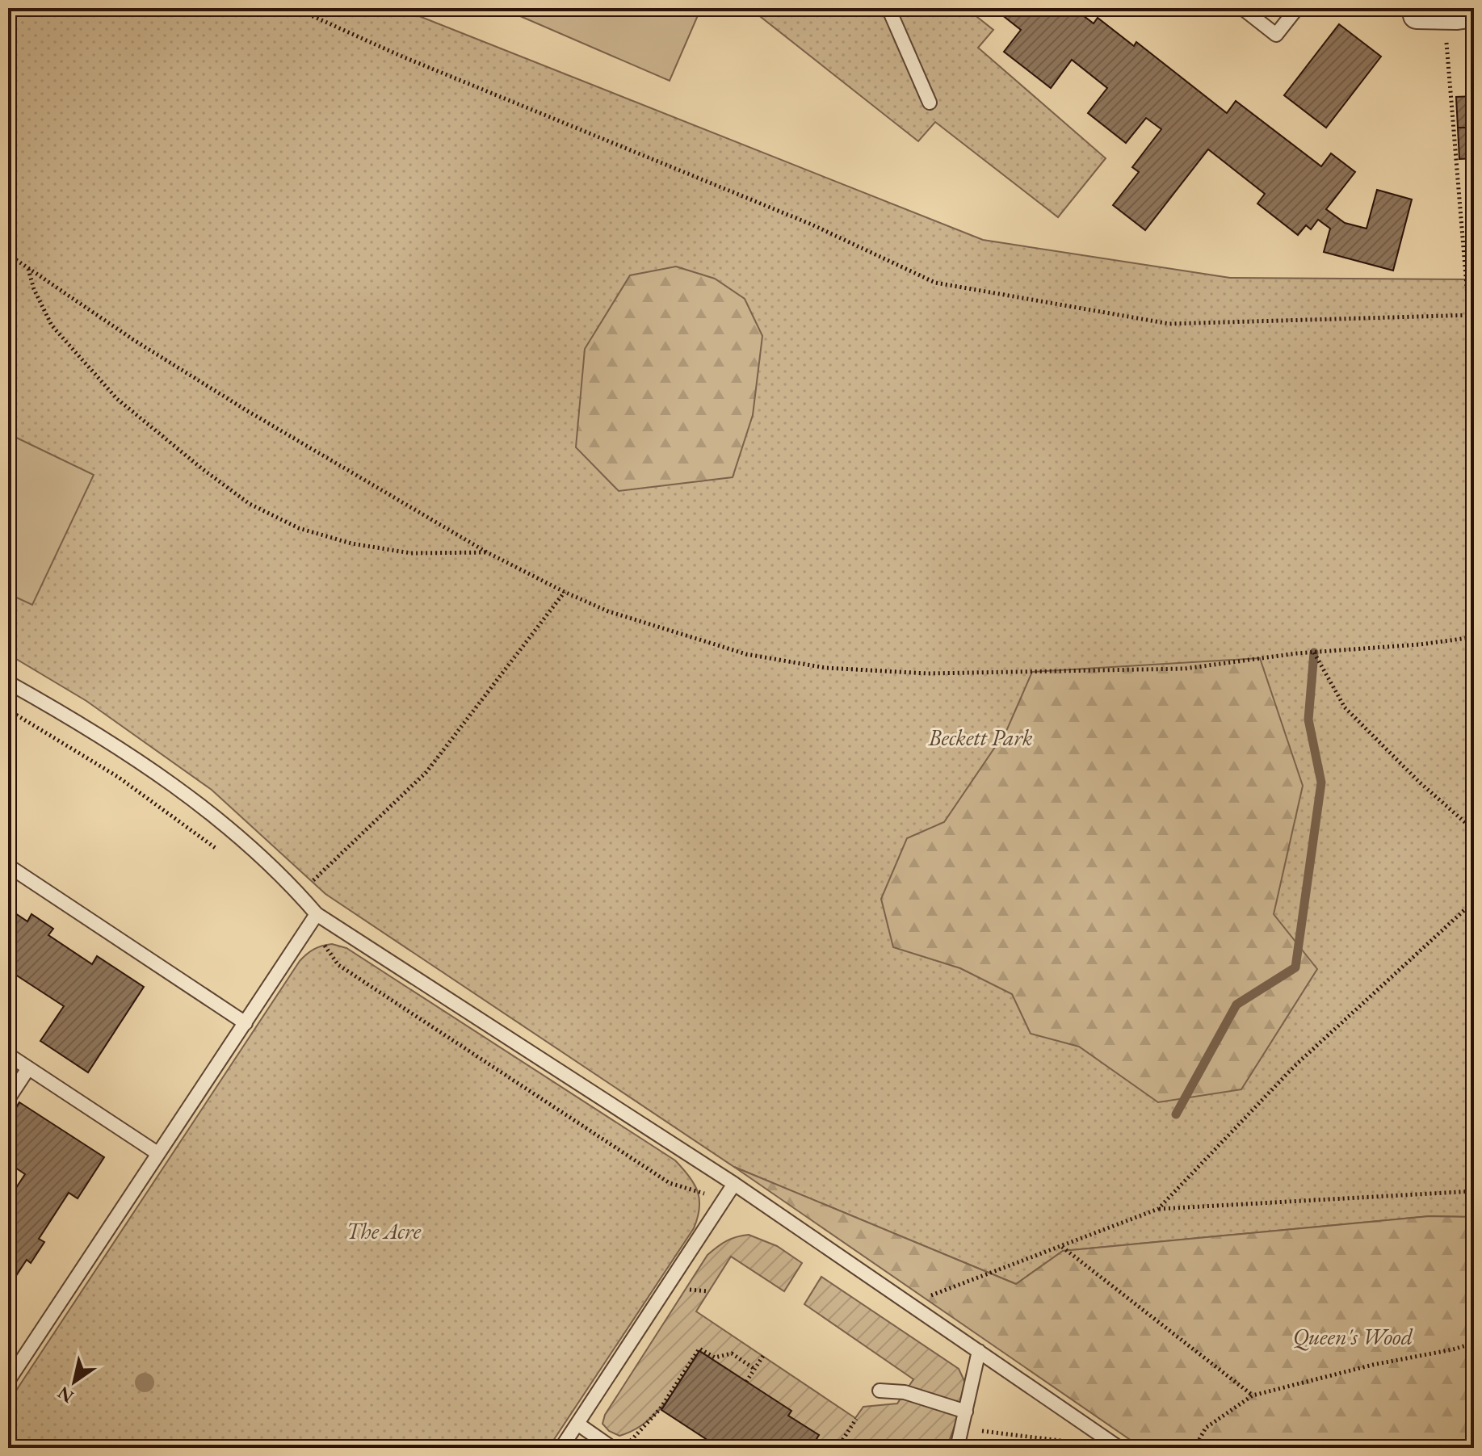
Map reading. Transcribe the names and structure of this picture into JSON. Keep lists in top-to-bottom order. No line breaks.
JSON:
{"parks":["Beckett Park","The Acre","Queen's Wood"],"north":"bottom left"}
